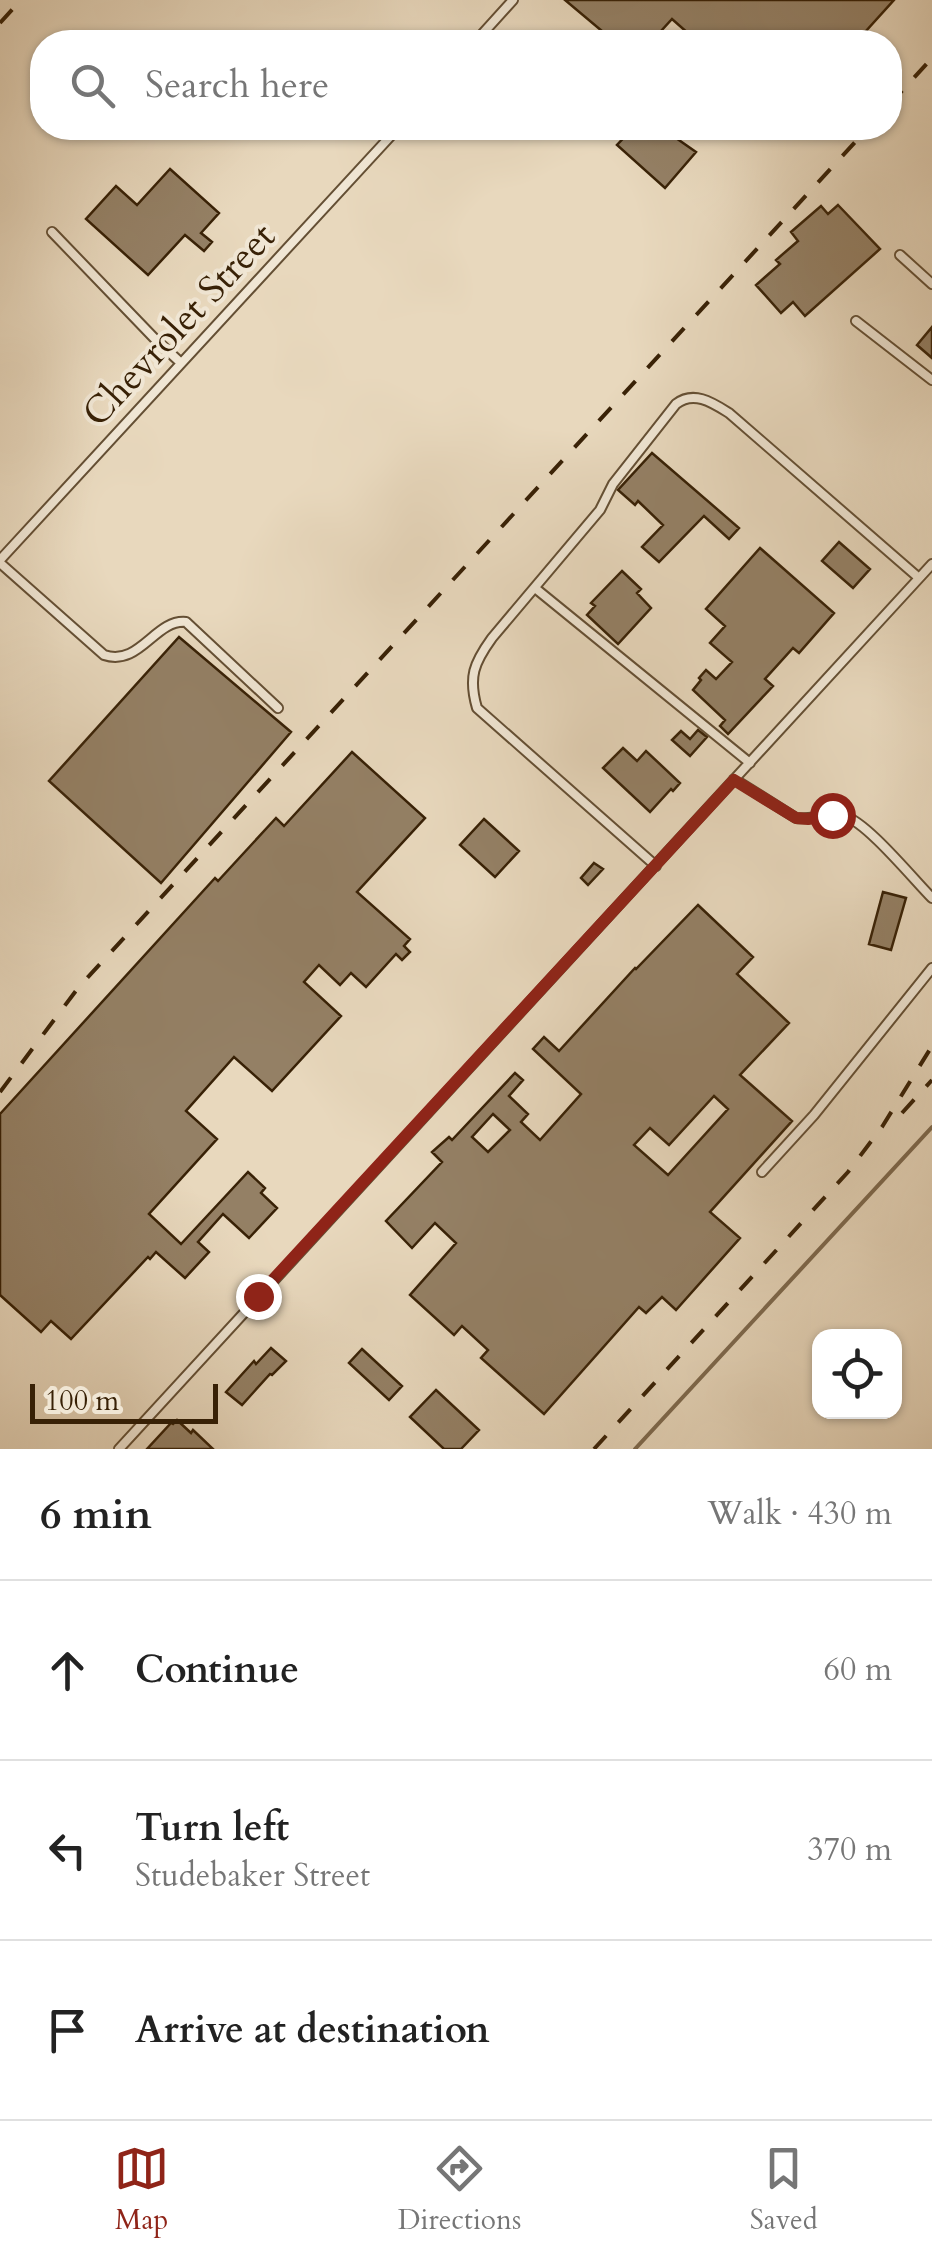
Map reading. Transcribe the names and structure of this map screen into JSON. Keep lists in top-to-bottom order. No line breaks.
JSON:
{"streets":{"lane":["Chevrolet Street"]},"scale_bar":"100 m","page":{"search":"Search here","scale":"100 m","heading":["6 min","Walk · 430 m"],"list":[["Continue","60 m"],["Turn left","Studebaker Street","370 m"],"Arrive at destination"],"nav":["Map","Directions","Saved"]}}
